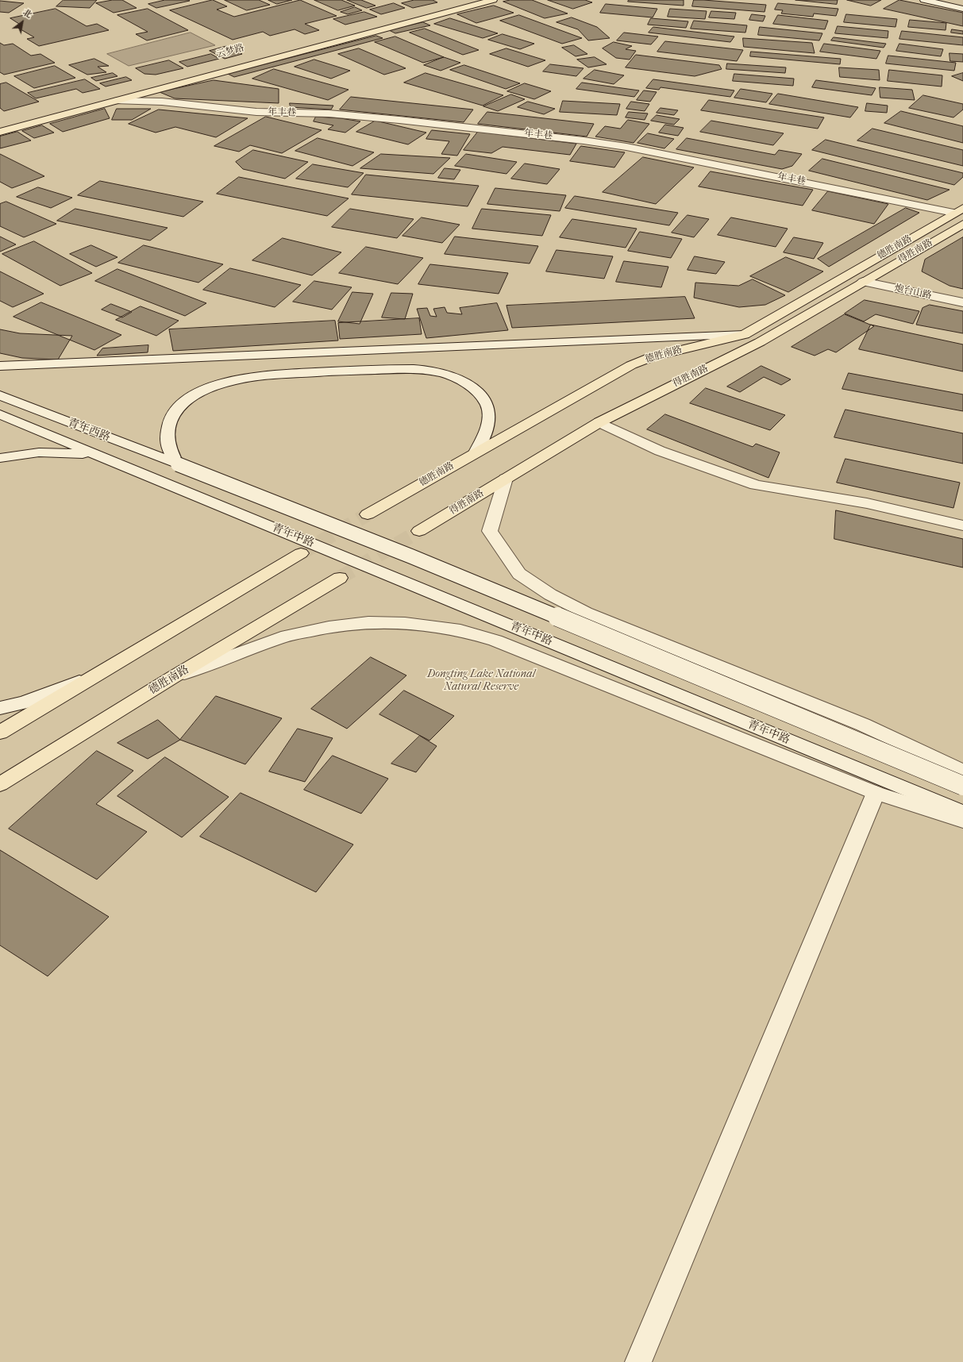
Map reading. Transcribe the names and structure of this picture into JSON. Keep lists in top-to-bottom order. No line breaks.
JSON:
{"streets":{"main road":["云梦路","年丰巷","德胜南路","得胜南路","炮台山路","青年西路","青年中路"]},"crossings":[["年丰巷","德胜南路"],["得胜南路","炮台山路"],["青年西路","青年中路"]],"parks":["Dongting Lake National Natural Reserve"],"north":"top right"}
